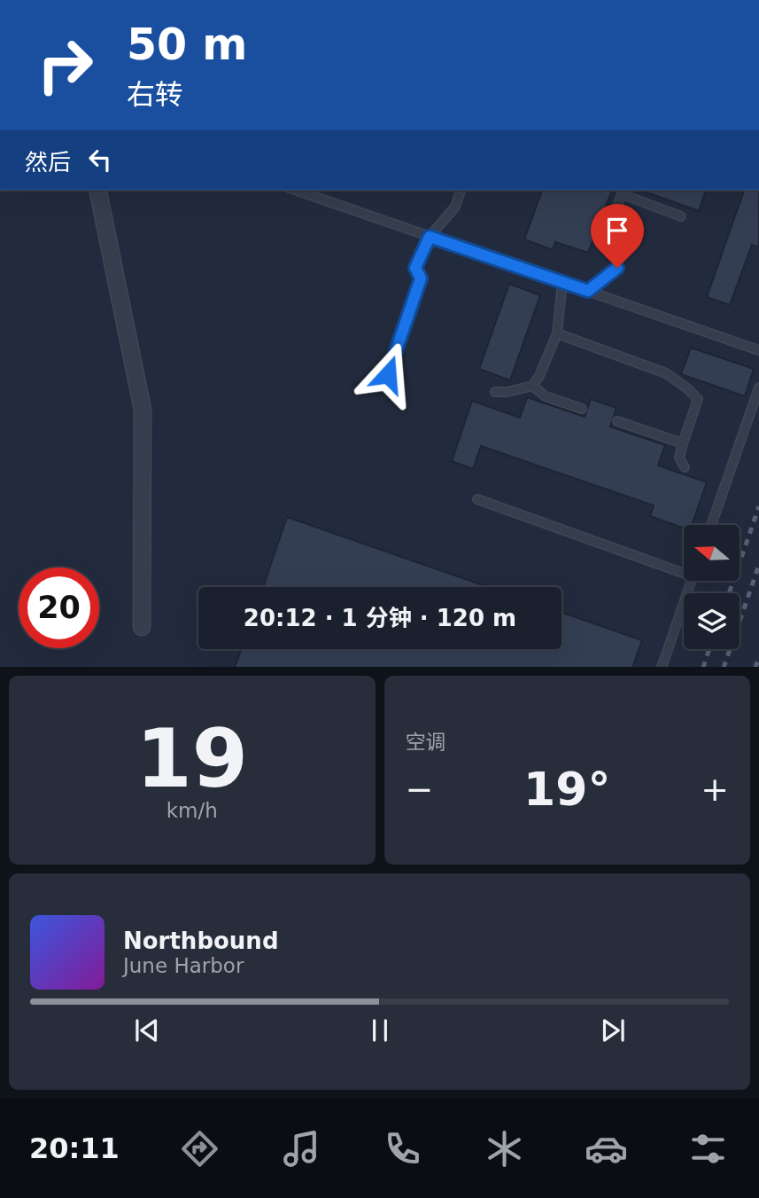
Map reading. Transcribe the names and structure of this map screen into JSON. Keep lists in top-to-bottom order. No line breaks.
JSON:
{"north":"left","page":{"turn":["50 m","右转"],"then":"然后","limit":"20","trip":"20:12 · 1 分钟 · 120 m","tile":[["19","km/h"],"空调"],"heat":["−","19°","+"],"song":["Northbound","June Harbor"],"tabs":"20:11"}}
